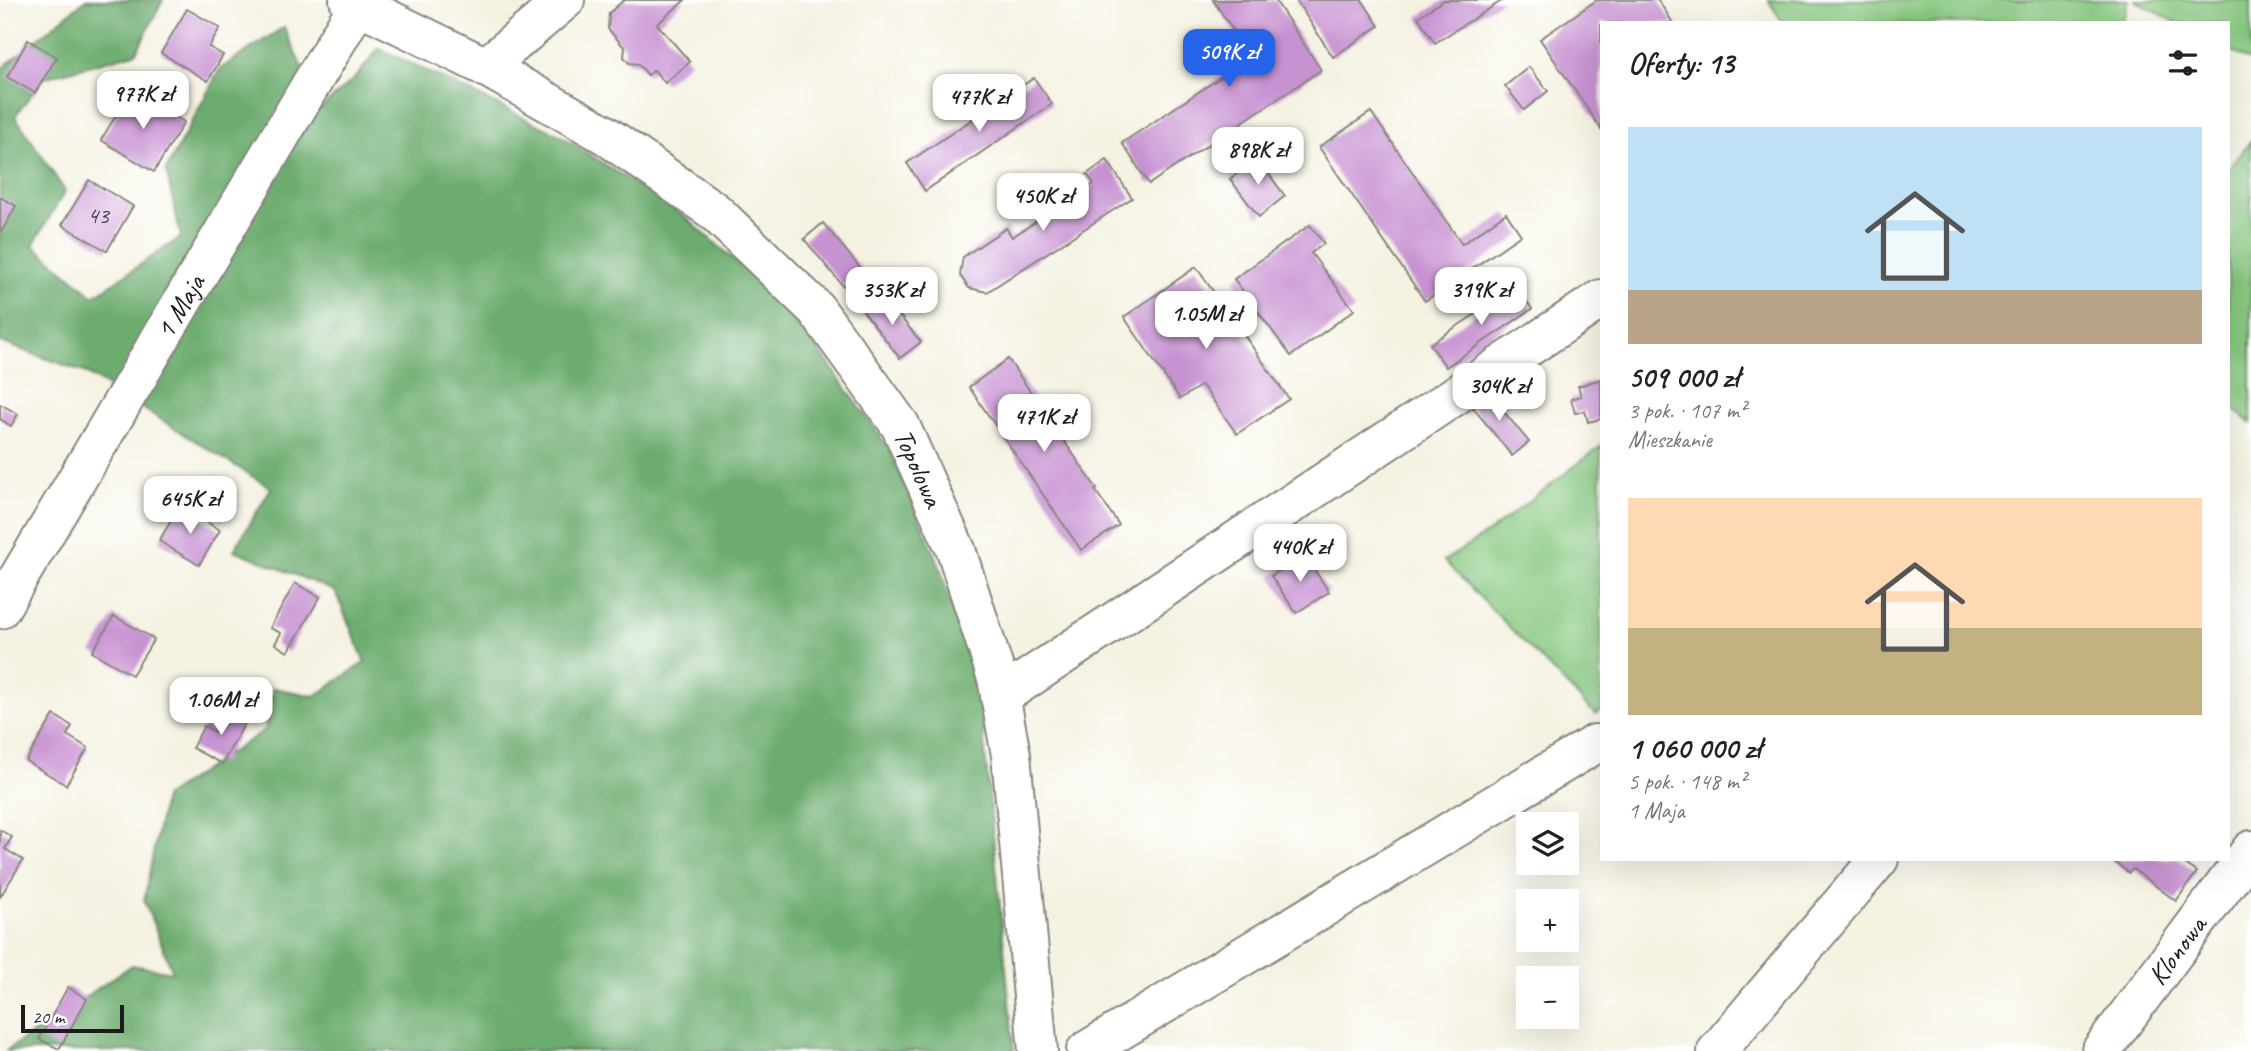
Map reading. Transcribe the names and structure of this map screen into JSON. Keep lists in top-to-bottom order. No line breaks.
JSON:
{"streets":{"street":["1 Maja","Topolowa","Klonowa"]},"crossings":[["1 Maja","Topolowa"]],"house_numbers":["43"],"scale_bar":"20 m","page":{"heading":"Oferty: 13","price":["509K zł","977K zł","477K zł","898K zł","450K zł","353K zł","319K zł","1.05M zł","304K zł","471K zł","645K zł","440K zł","1.06M zł"],"list":[{"name":"509 000 zł","note":"3 pok. · 107 m² · Mieszkanie"},{"name":"1 060 000 zł","note":"5 pok. · 148 m² · 1 Maja"}],"map_buttons":["+","−"],"scale":"20 m"}}
